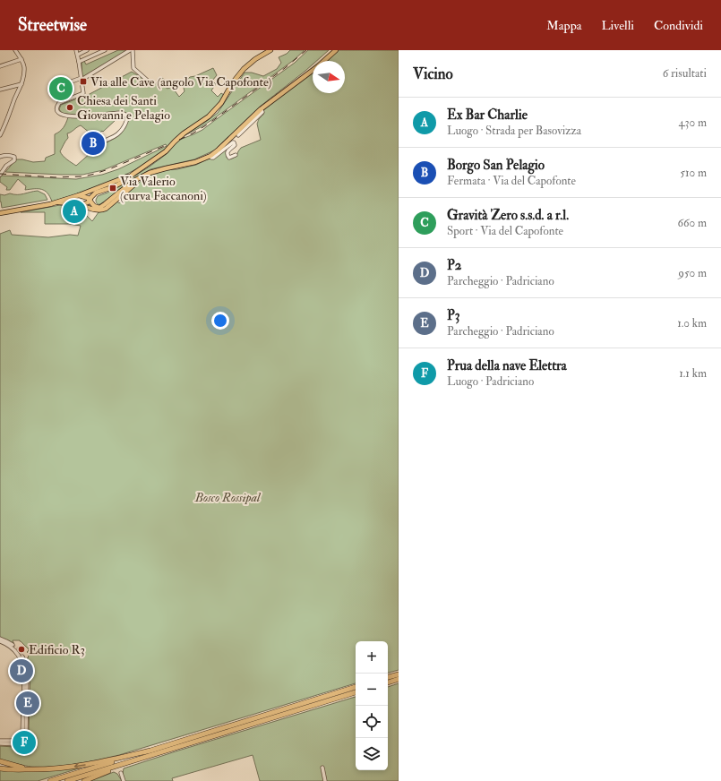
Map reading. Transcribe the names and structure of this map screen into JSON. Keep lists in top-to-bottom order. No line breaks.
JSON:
{"parks":["Bosco Rossipal"],"places":{"transit":["Via alle Cave (angolo Via Capofonte)","Via Valerio (curva Faccanoni)"],"other":["Chiesa dei Santi Giovanni e Pelagio","Edificio R3"]},"north":"right","page":{"header":"Streetwise","nav":["Mappa","Livelli","Condividi"],"heading":["Vicino","6 risultati"],"pins":["C","B","A","D","E","F"],"list":[{"mark":"A","name":"Ex Bar Charlie","note":"Luogo · Strada per Basovizza","value":"430 m"},{"mark":"B","name":"Borgo San Pelagio","note":"Fermata · Via del Capofonte","value":"510 m"},{"mark":"C","name":"Gravità Zero s.s.d. a r.l.","note":"Sport · Via del Capofonte","value":"660 m"},{"mark":"D","name":"P2","note":"Parcheggio · Padriciano","value":"950 m"},{"mark":"E","name":"P3","note":"Parcheggio · Padriciano","value":"1.0 km"},{"mark":"F","name":"Prua della nave Elettra","note":"Luogo · Padriciano","value":"1.1 km"}],"map_buttons":["+","−"]}}
